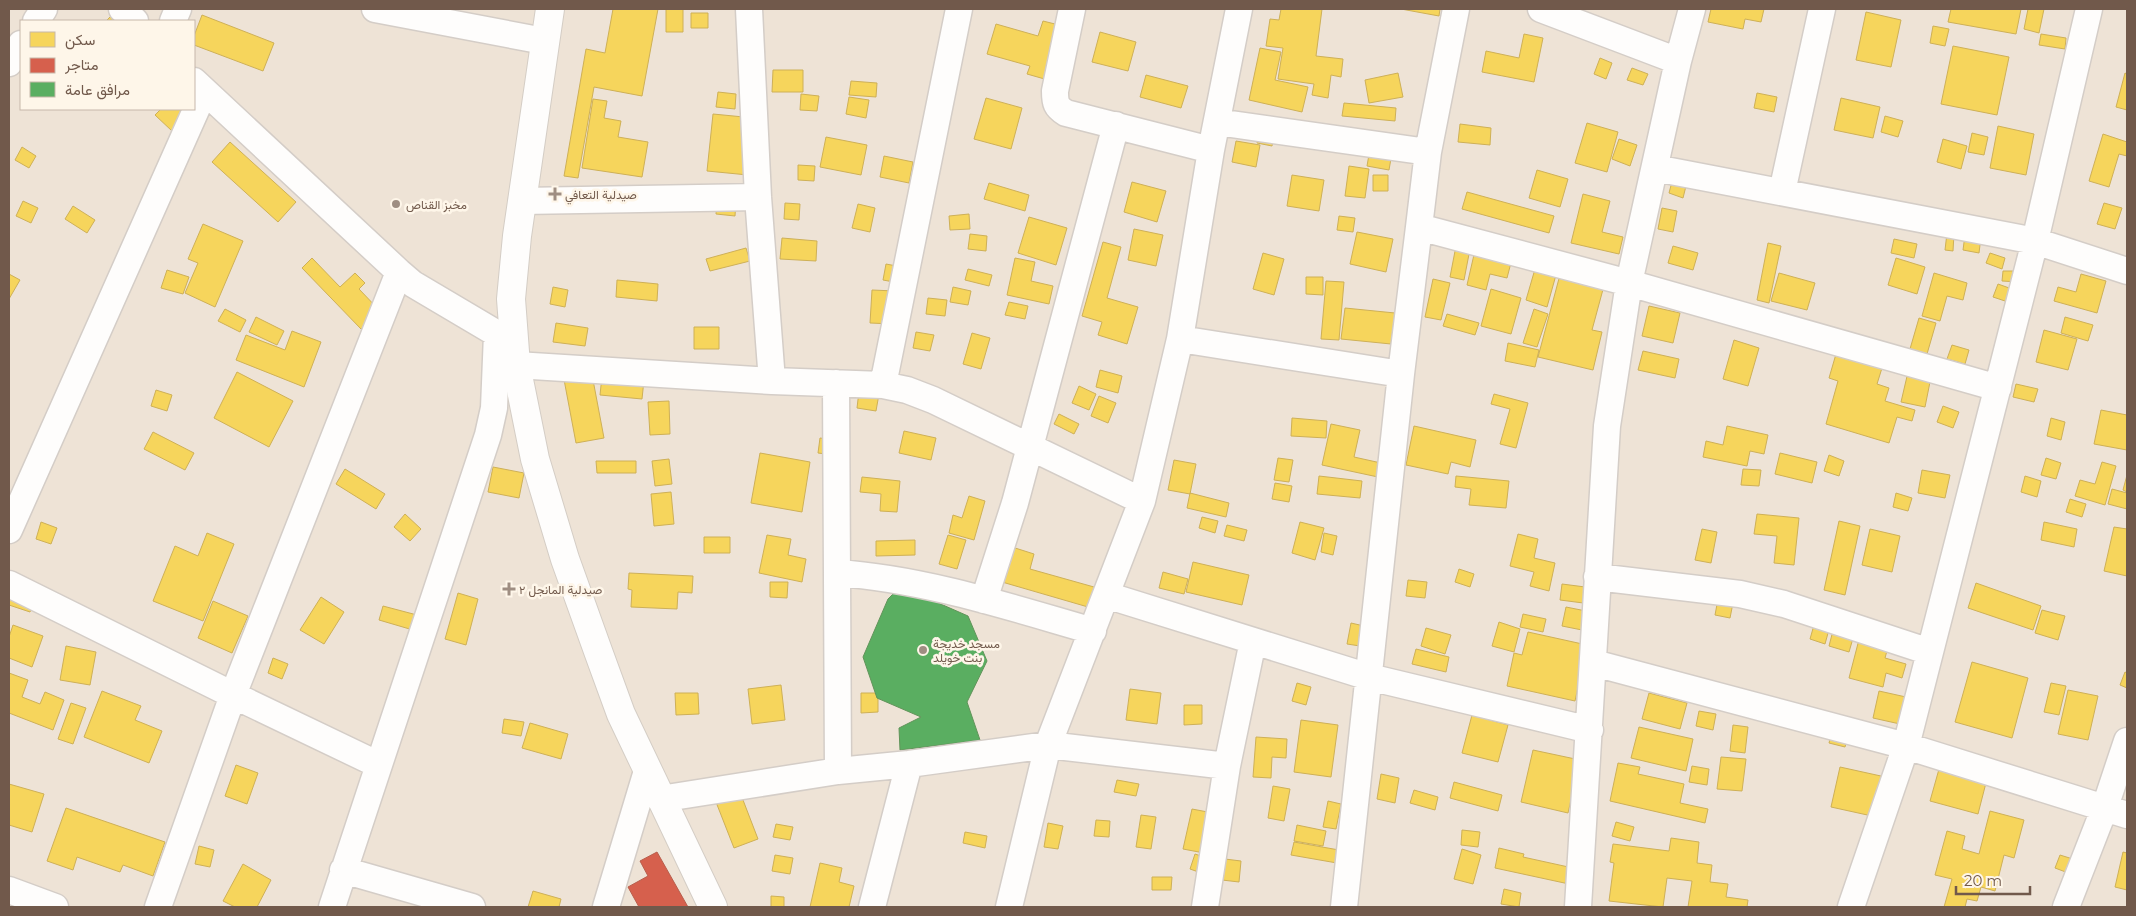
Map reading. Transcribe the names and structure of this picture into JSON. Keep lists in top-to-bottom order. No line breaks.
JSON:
{"places":{"health":["صيدلية التعافي","صيدلية المانجل ٢"],"other":["مخبز القناص","مسجد خديجة بنت خويلد"]},"legend":["سكن","متاجر","مرافق عامة"],"scale_bar":"20 m"}
